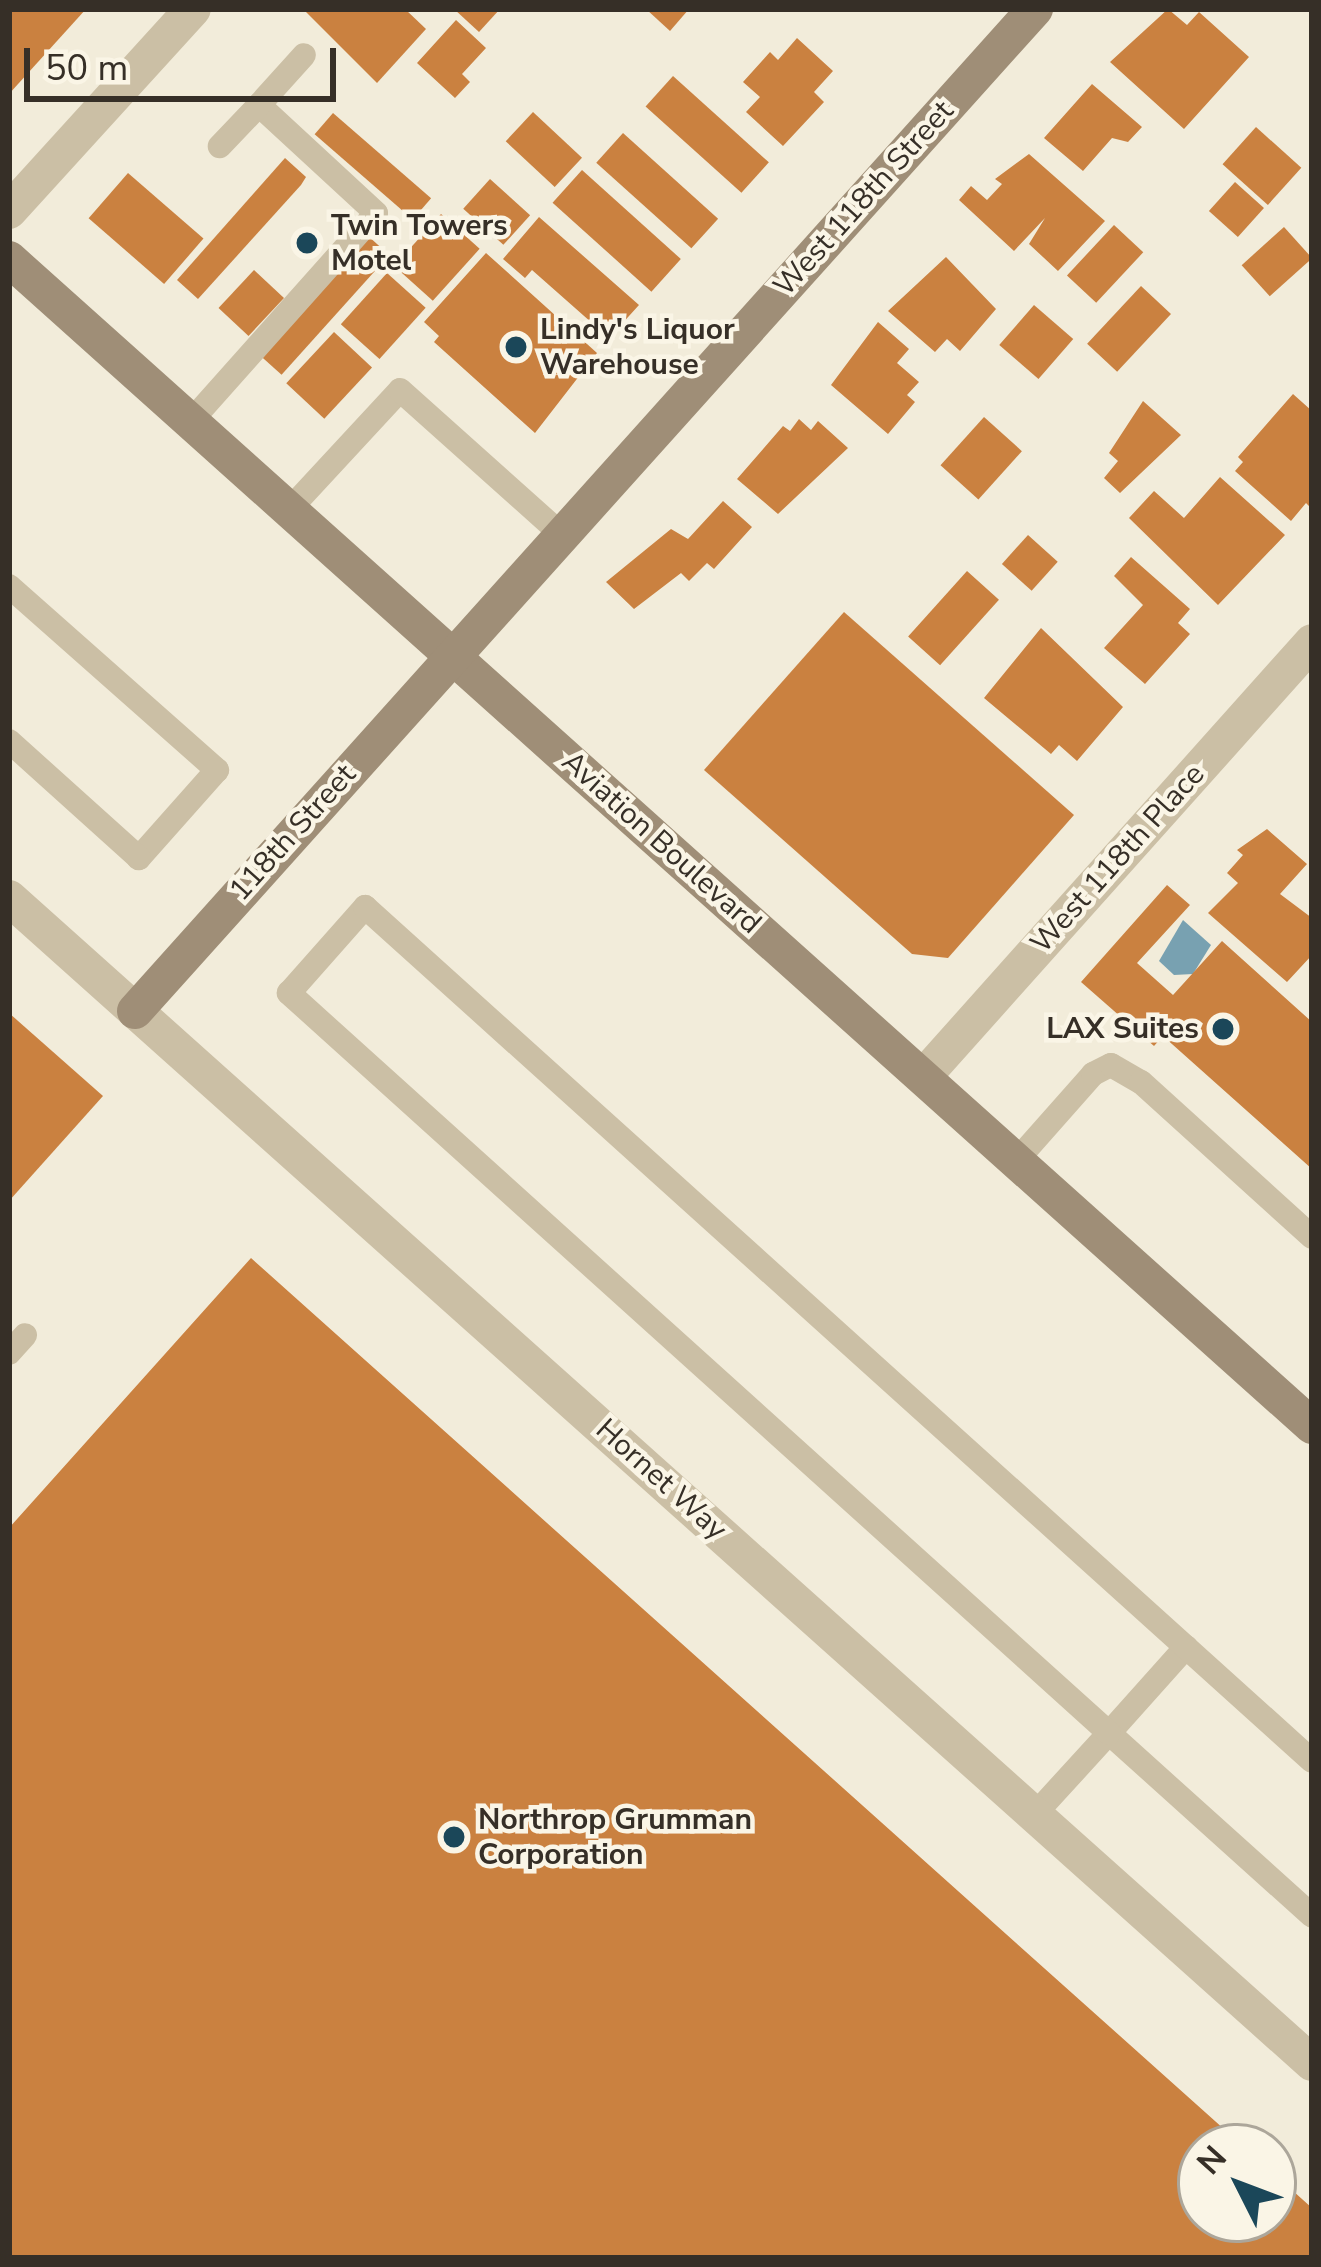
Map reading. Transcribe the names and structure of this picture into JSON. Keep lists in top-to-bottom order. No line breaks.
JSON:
{"streets":{"main road":["West 118th Street","118th Street","Aviation Boulevard"],"street":["West 118th Place","Hornet Way"]},"crossings":[["West 118th Street","118th Street"],["West 118th Street","Aviation Boulevard"],["118th Street","Aviation Boulevard"],["118th Street","Hornet Way"],["Aviation Boulevard","West 118th Place"]],"places":["Twin Towers Motel","Lindy's Liquor Warehouse","LAX Suites","Northrop Grumman Corporation"],"scale_bar":"50 m","north":"top left"}
